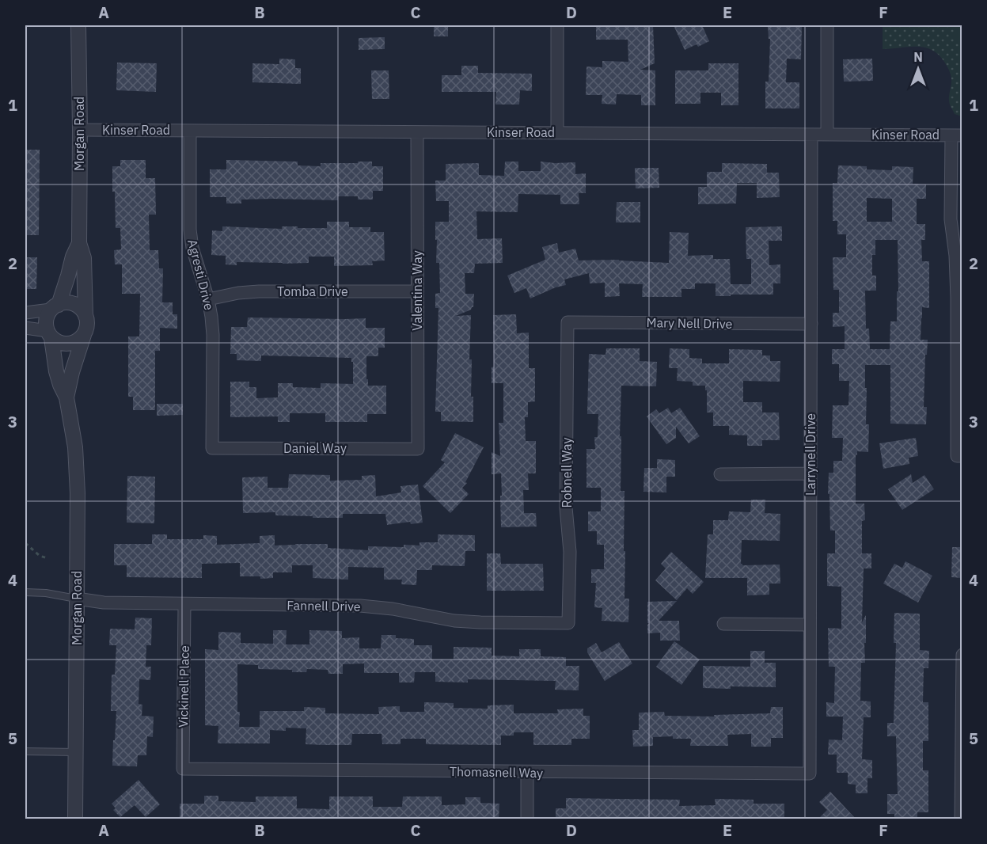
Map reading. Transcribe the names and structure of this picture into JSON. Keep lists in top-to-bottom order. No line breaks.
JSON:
{"streets":{"street":["Kinser Road","Morgan Road","Agresti Drive","Valentina Way","Tomba Drive","Mary Nell Drive","Daniel Way","Larrynell Drive","Robnell Way","Fannell Drive","Vickinell Place","Thomasnell Way"]},"crossings":[["Kinser Road","Morgan Road"],["Kinser Road","Agresti Drive"],["Kinser Road","Valentina Way"],["Kinser Road","Larrynell Drive"],["Morgan Road","Fannell Drive"],["Agresti Drive","Tomba Drive"],["Agresti Drive","Daniel Way"],["Valentina Way","Tomba Drive"],["Valentina Way","Daniel Way"],["Mary Nell Drive","Larrynell Drive"],["Mary Nell Drive","Robnell Way"],["Larrynell Drive","Thomasnell Way"],["Robnell Way","Fannell Drive"],["Fannell Drive","Vickinell Place"],["Vickinell Place","Thomasnell Way"]],"north":"top","grid":{"columns":["A","B","C","D","E","F"],"rows":["1","2","3","4","5"]}}
